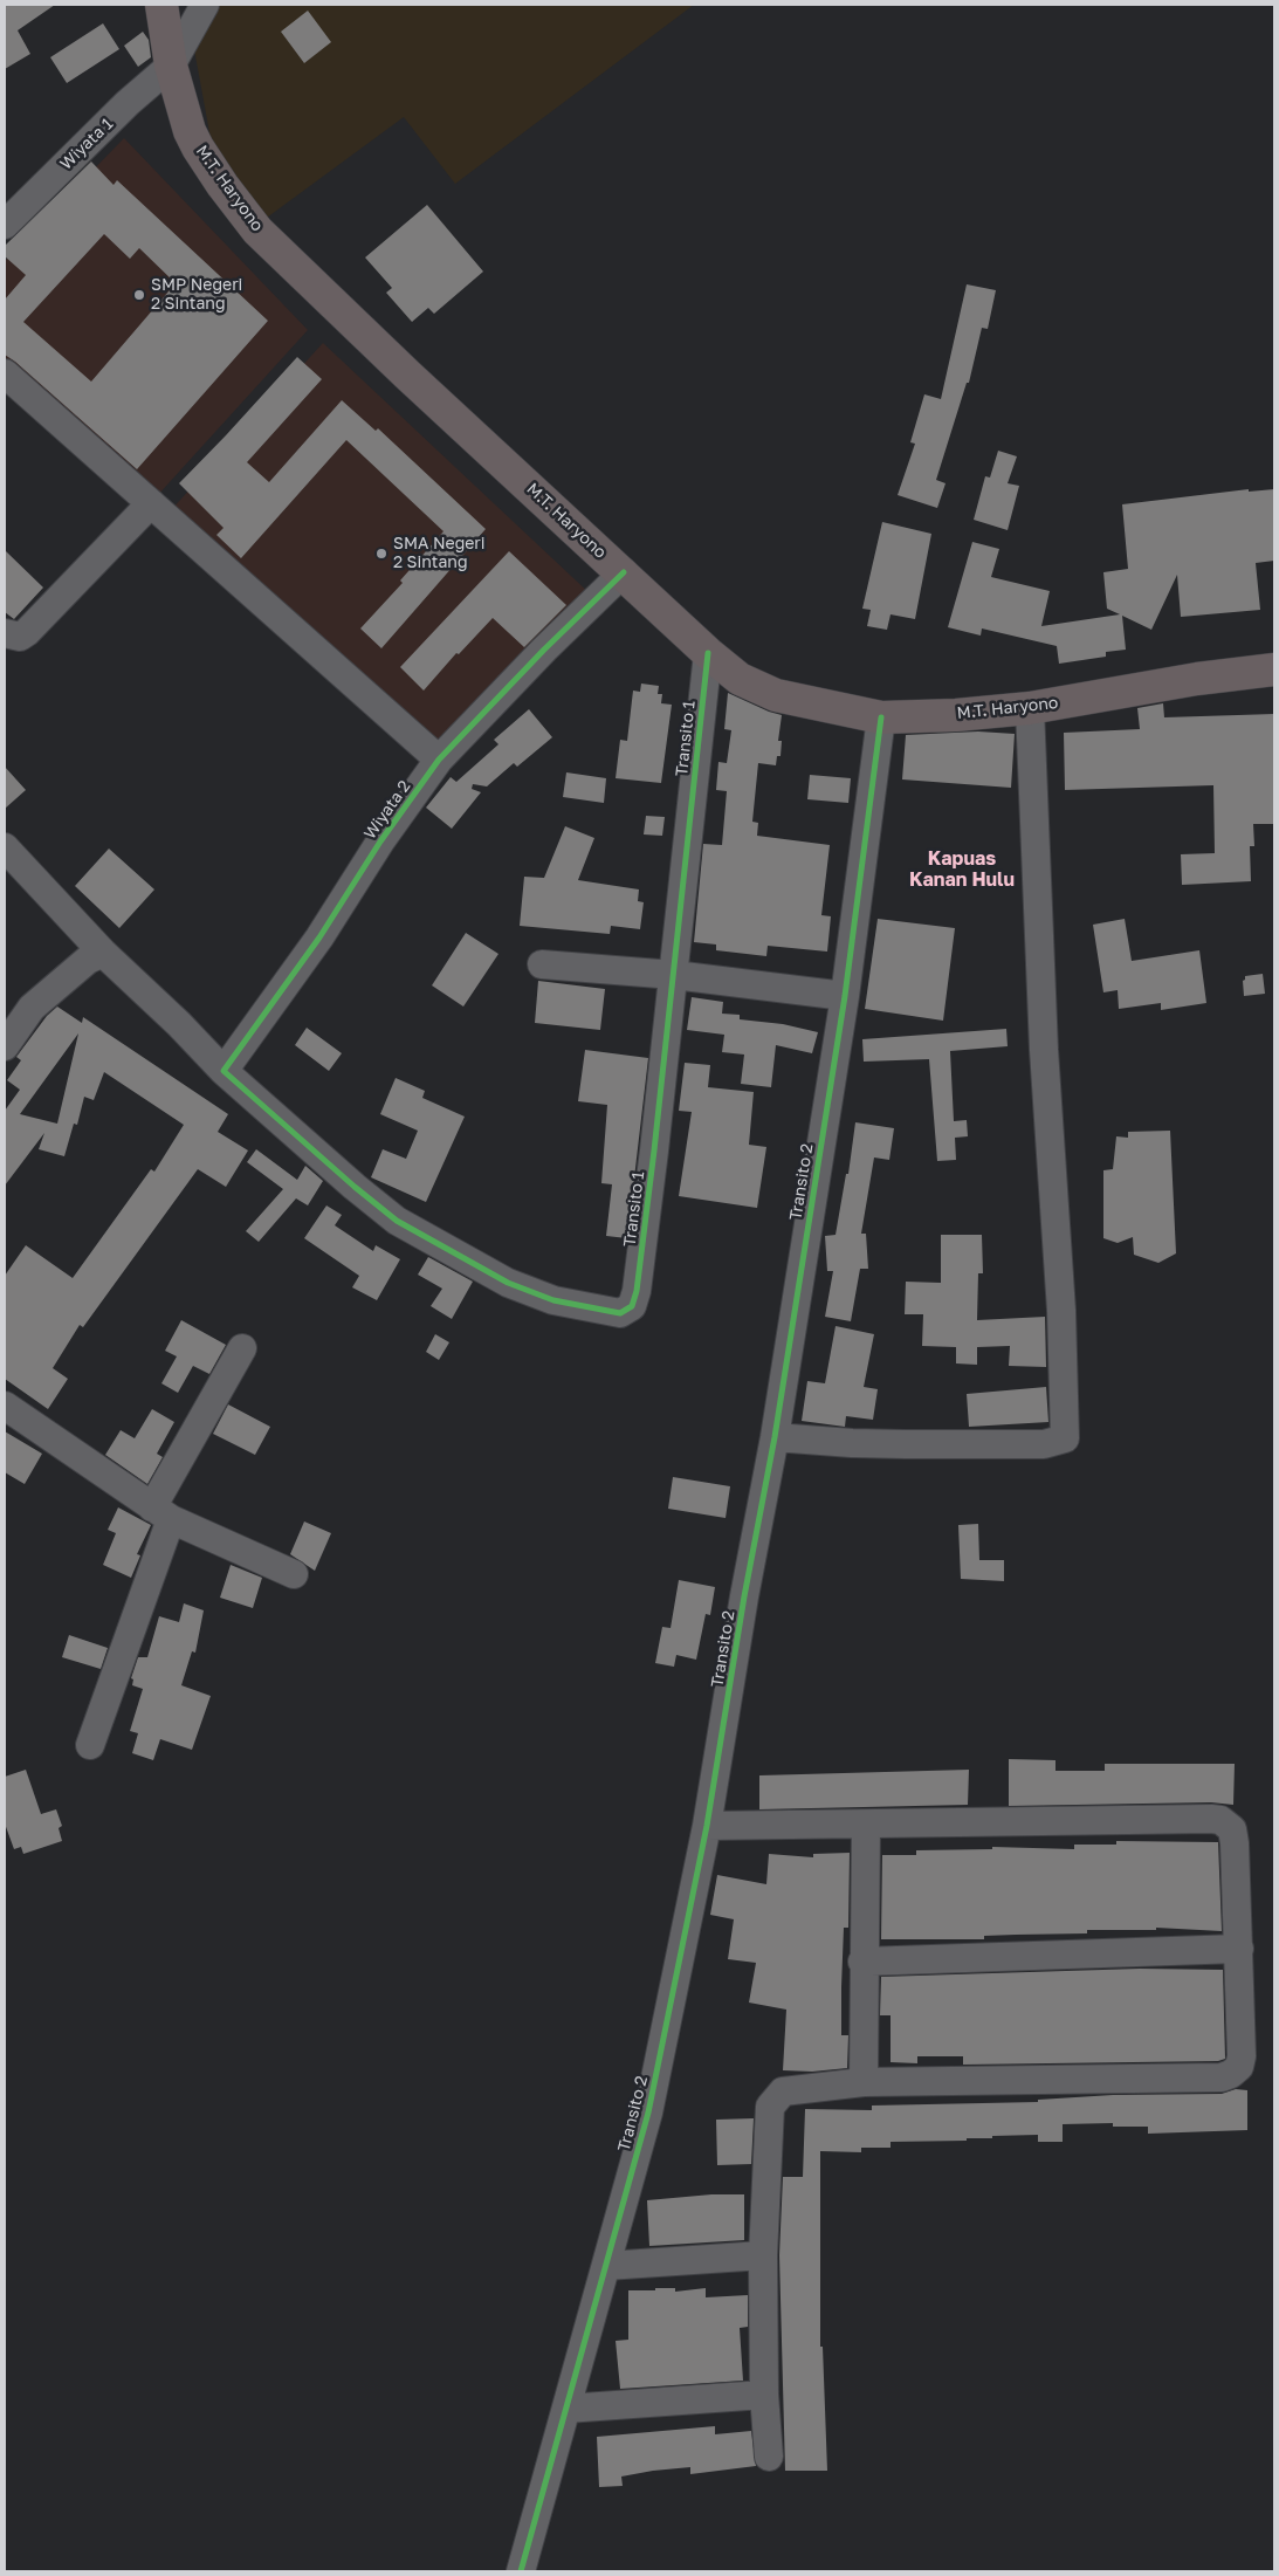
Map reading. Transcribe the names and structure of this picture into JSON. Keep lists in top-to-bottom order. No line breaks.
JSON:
{"streets":{"highway":["M.T. Haryono"],"street":["Wiyata 1","Transito 1","Wiyata 2","Transito 2"]},"crossings":[["Wiyata 1","M.T. Haryono"],["M.T. Haryono","Transito 1"],["M.T. Haryono","Wiyata 2"],["M.T. Haryono","Transito 2"],["Transito 1","Wiyata 2"]],"districts":["Kapuas Kanan Hulu"],"places":["SMP Negeri 2 Sintang","SMA Negeri 2 Sintang"]}
